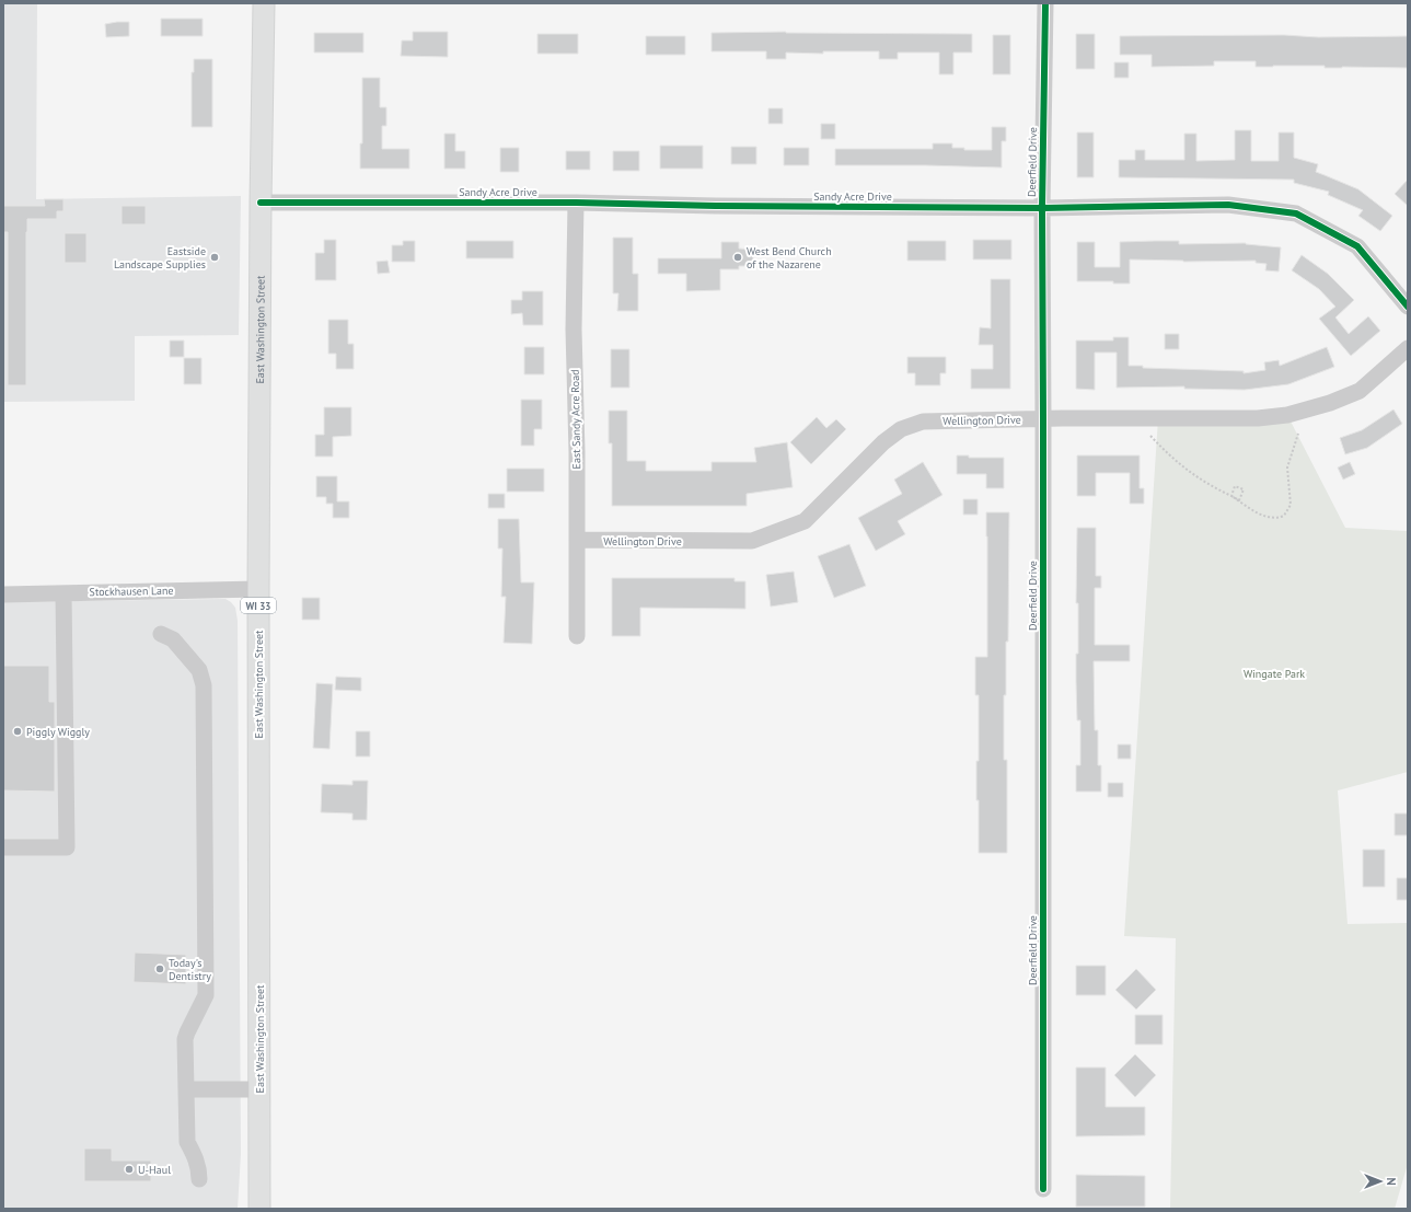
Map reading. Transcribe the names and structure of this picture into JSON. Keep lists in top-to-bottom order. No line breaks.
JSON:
{"streets":{"main road":["East Washington Street","WI 33"],"street":["Deerfield Drive","Sandy Acre Drive","East Sandy Acre Road","Wellington Drive","Stockhausen Lane"]},"crossings":[["Deerfield Drive","Sandy Acre Drive"],["Deerfield Drive","Wellington Drive"],["Sandy Acre Drive","East Washington Street"],["Sandy Acre Drive","East Sandy Acre Road"],["East Washington Street","Stockhausen Lane"],["East Sandy Acre Road","Wellington Drive"]],"parks":["Wingate Park"],"places":["Eastside Landscape Supplies","West Bend Church of the Nazarene","Piggly Wiggly","Today's Dentistry","U-Haul"],"north":"right"}
